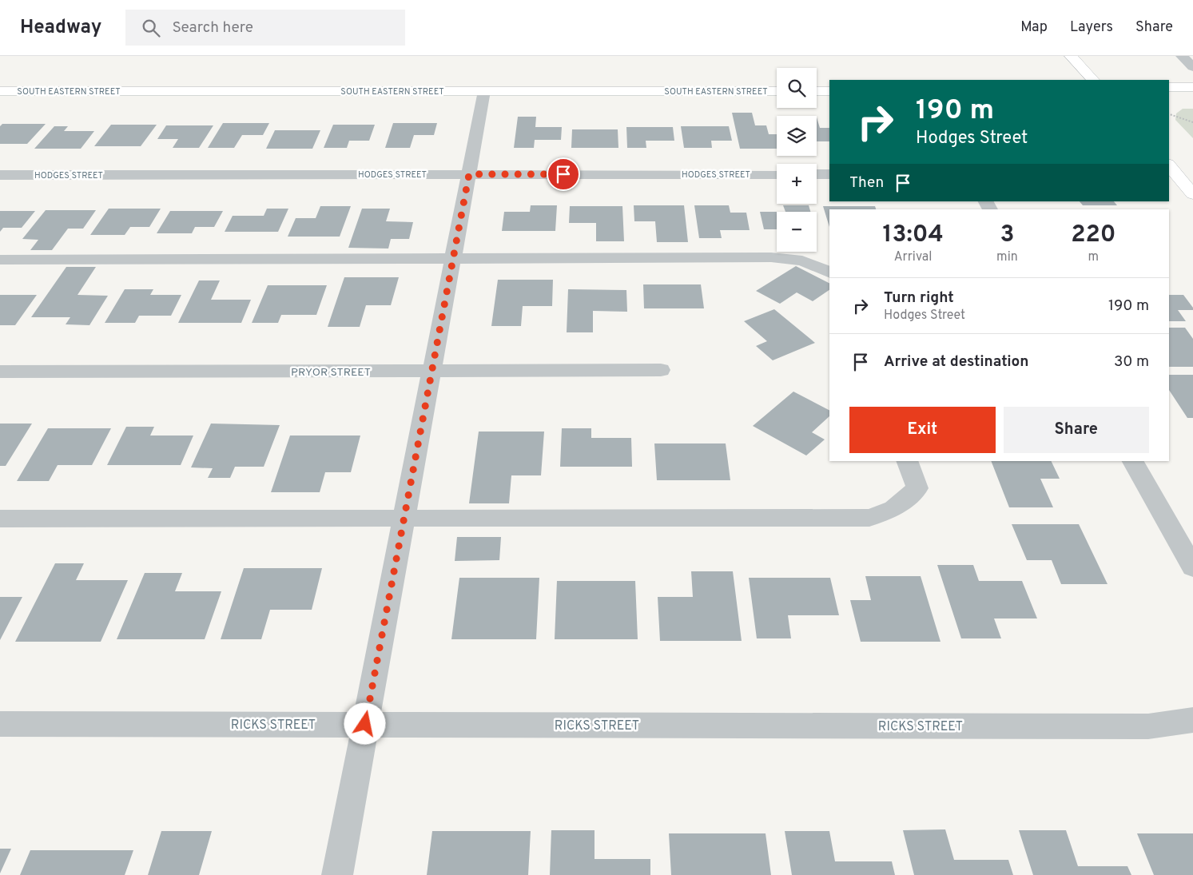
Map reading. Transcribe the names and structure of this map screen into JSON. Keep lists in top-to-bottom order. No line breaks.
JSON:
{"streets":{"main road":["SOUTH EASTERN STREET"],"street":["HODGES STREET","PRYOR STREET","RICKS STREET"]},"page":{"header":"Headway","search":"Search here","nav":["Map","Layers","Share"],"map_buttons":["+","−"],"turn":["190 m","Hodges Street"],"then":"Then","eta":["13:04","Arrival","3","min","220","m"],"list":[{"name":"Turn right","note":"Hodges Street","value":"190 m"},{"name":"Arrive at destination","value":"30 m"}],"buttons":["Exit","Share"]}}
